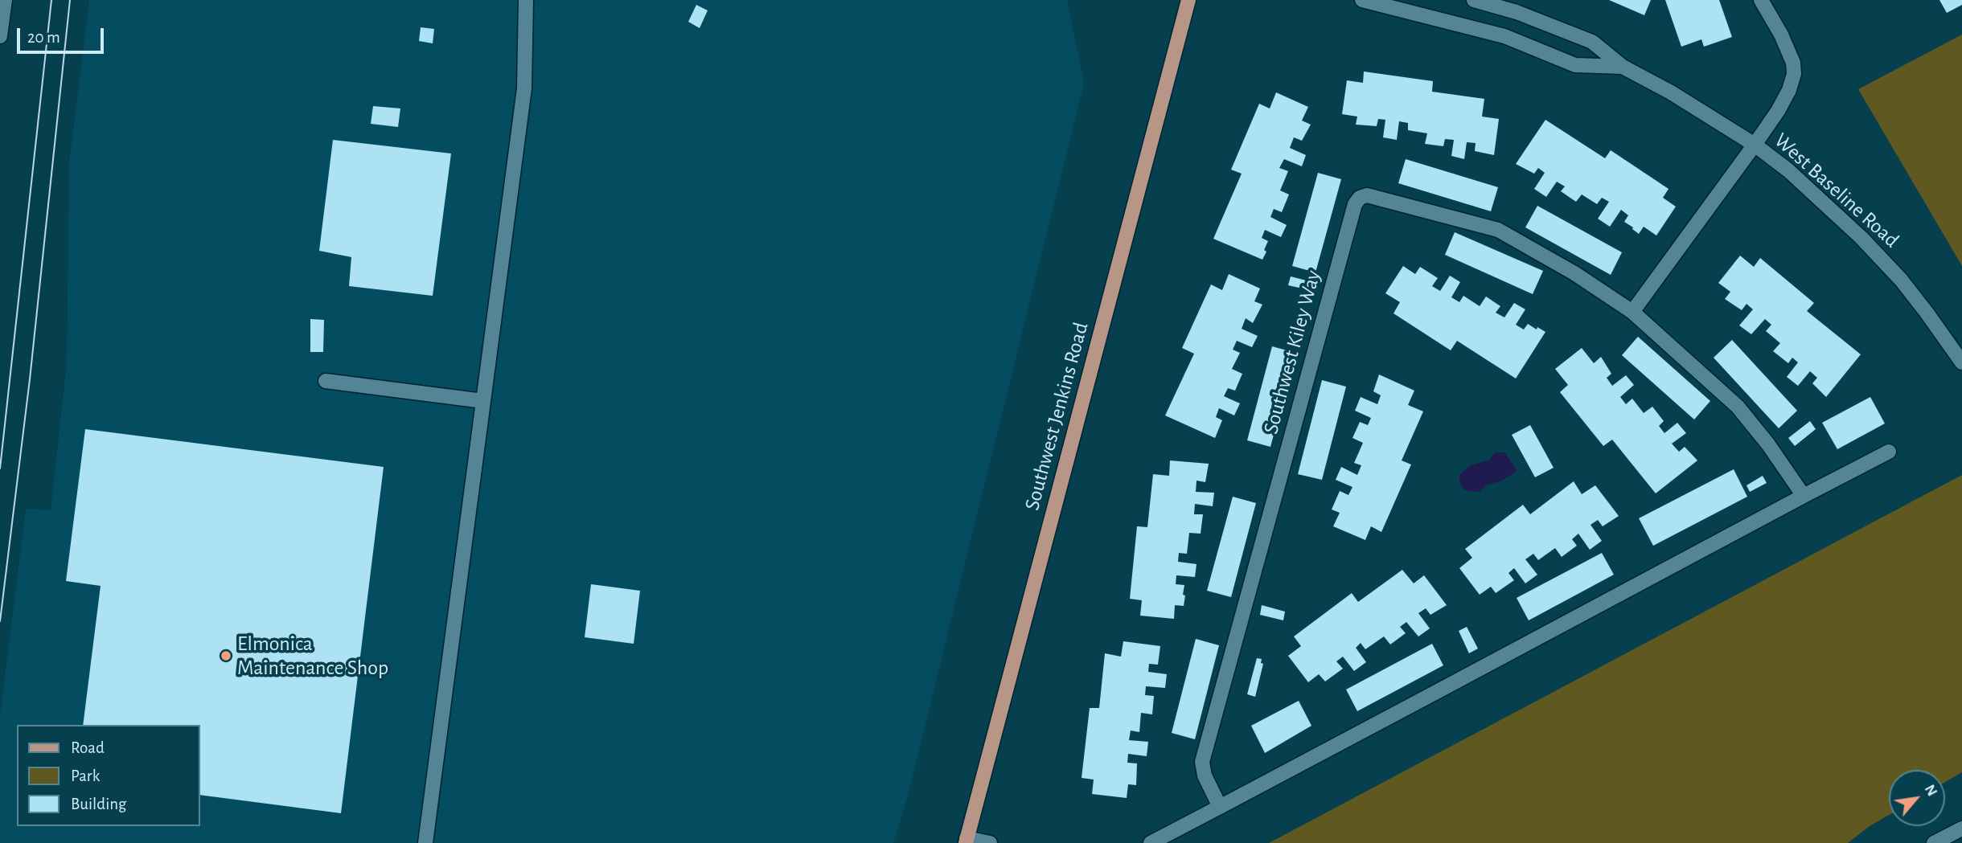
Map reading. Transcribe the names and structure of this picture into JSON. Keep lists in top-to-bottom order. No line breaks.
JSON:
{"streets":{"main road":["Southwest Jenkins Road"],"street":["West Baseline Road","Southwest Kiley Way"]},"places":["Elmonica Maintenance Shop"],"legend":["Road","Park","Building"],"scale_bar":"20 m","north":"top right"}
